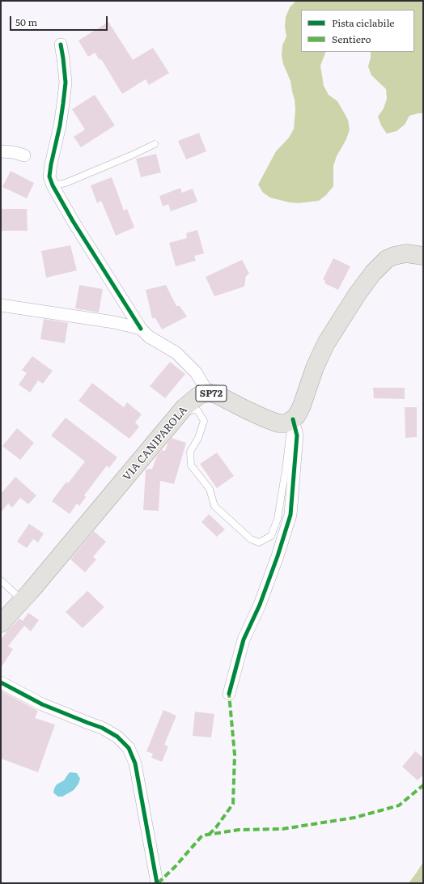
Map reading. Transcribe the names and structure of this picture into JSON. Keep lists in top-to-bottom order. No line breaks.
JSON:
{"streets":{"main road":["SP72","VIA CANIPAROLA"]},"crossings":[["SP72","VIA CANIPAROLA"]],"legend":["Pista ciclabile","Sentiero"],"scale_bar":"50 m"}
